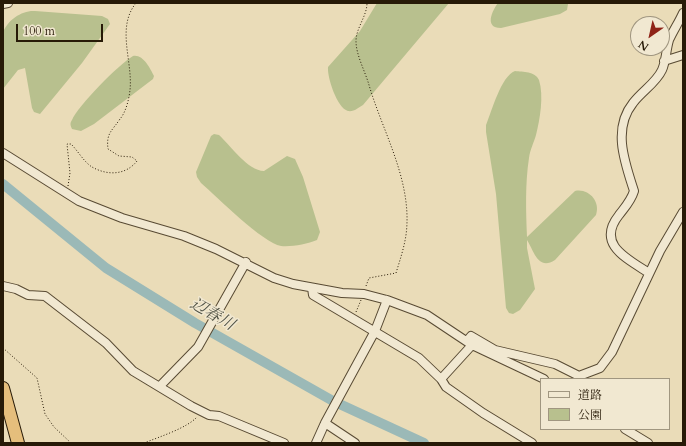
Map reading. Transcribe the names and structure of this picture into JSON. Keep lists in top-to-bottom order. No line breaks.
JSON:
{"water":["辺春川"],"legend":["道路","公園"],"scale_bar":"100 m","north":"bottom left"}
